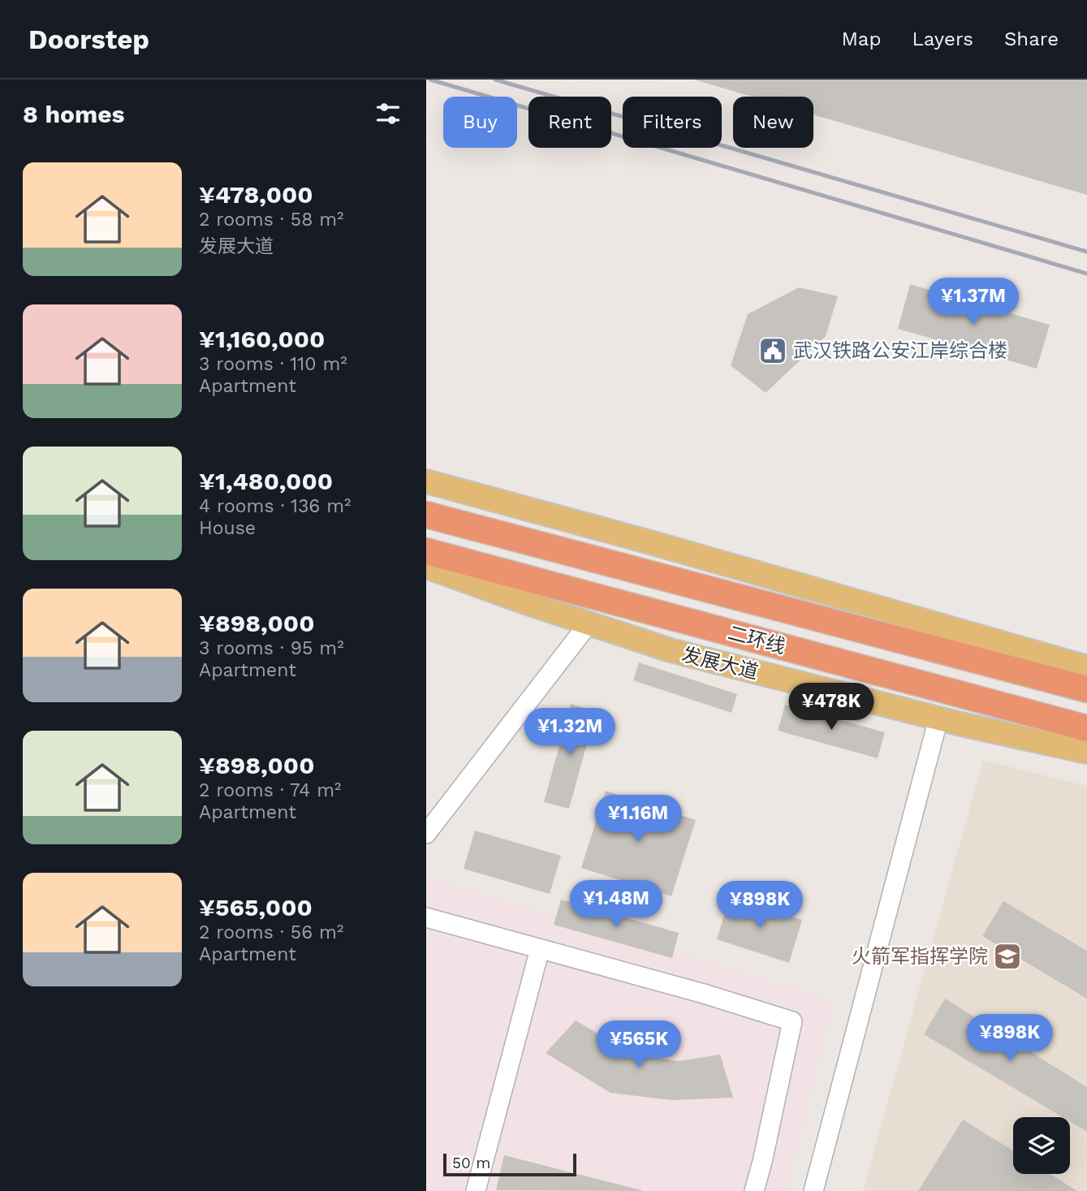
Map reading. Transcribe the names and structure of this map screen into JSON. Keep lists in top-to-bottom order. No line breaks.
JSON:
{"streets":{"highway":["二环线"],"main road":["发展大道"]},"places":{"public building":["武汉铁路公安江岸综合楼"],"school or university":["火箭军指挥学院"]},"scale_bar":"50 m","page":{"header":"Doorstep","nav":["Map","Layers","Share"],"heading":"8 homes","chip":["Buy","Rent","Filters","New"],"list":[{"name":"¥478,000","note":"2 rooms · 58 m² · 发展大道"},{"name":"¥1,160,000","note":"3 rooms · 110 m² · Apartment"},{"name":"¥1,480,000","note":"4 rooms · 136 m² · House"},{"name":"¥898,000","note":"3 rooms · 95 m² · Apartment"},{"name":"¥898,000","note":"2 rooms · 74 m² · Apartment"},{"name":"¥565,000","note":"2 rooms · 56 m² · Apartment"}],"price":["¥1.37M","¥478K","¥1.32M","¥1.16M","¥1.48M","¥898K","¥898K","¥565K"],"scale":"50 m"}}
